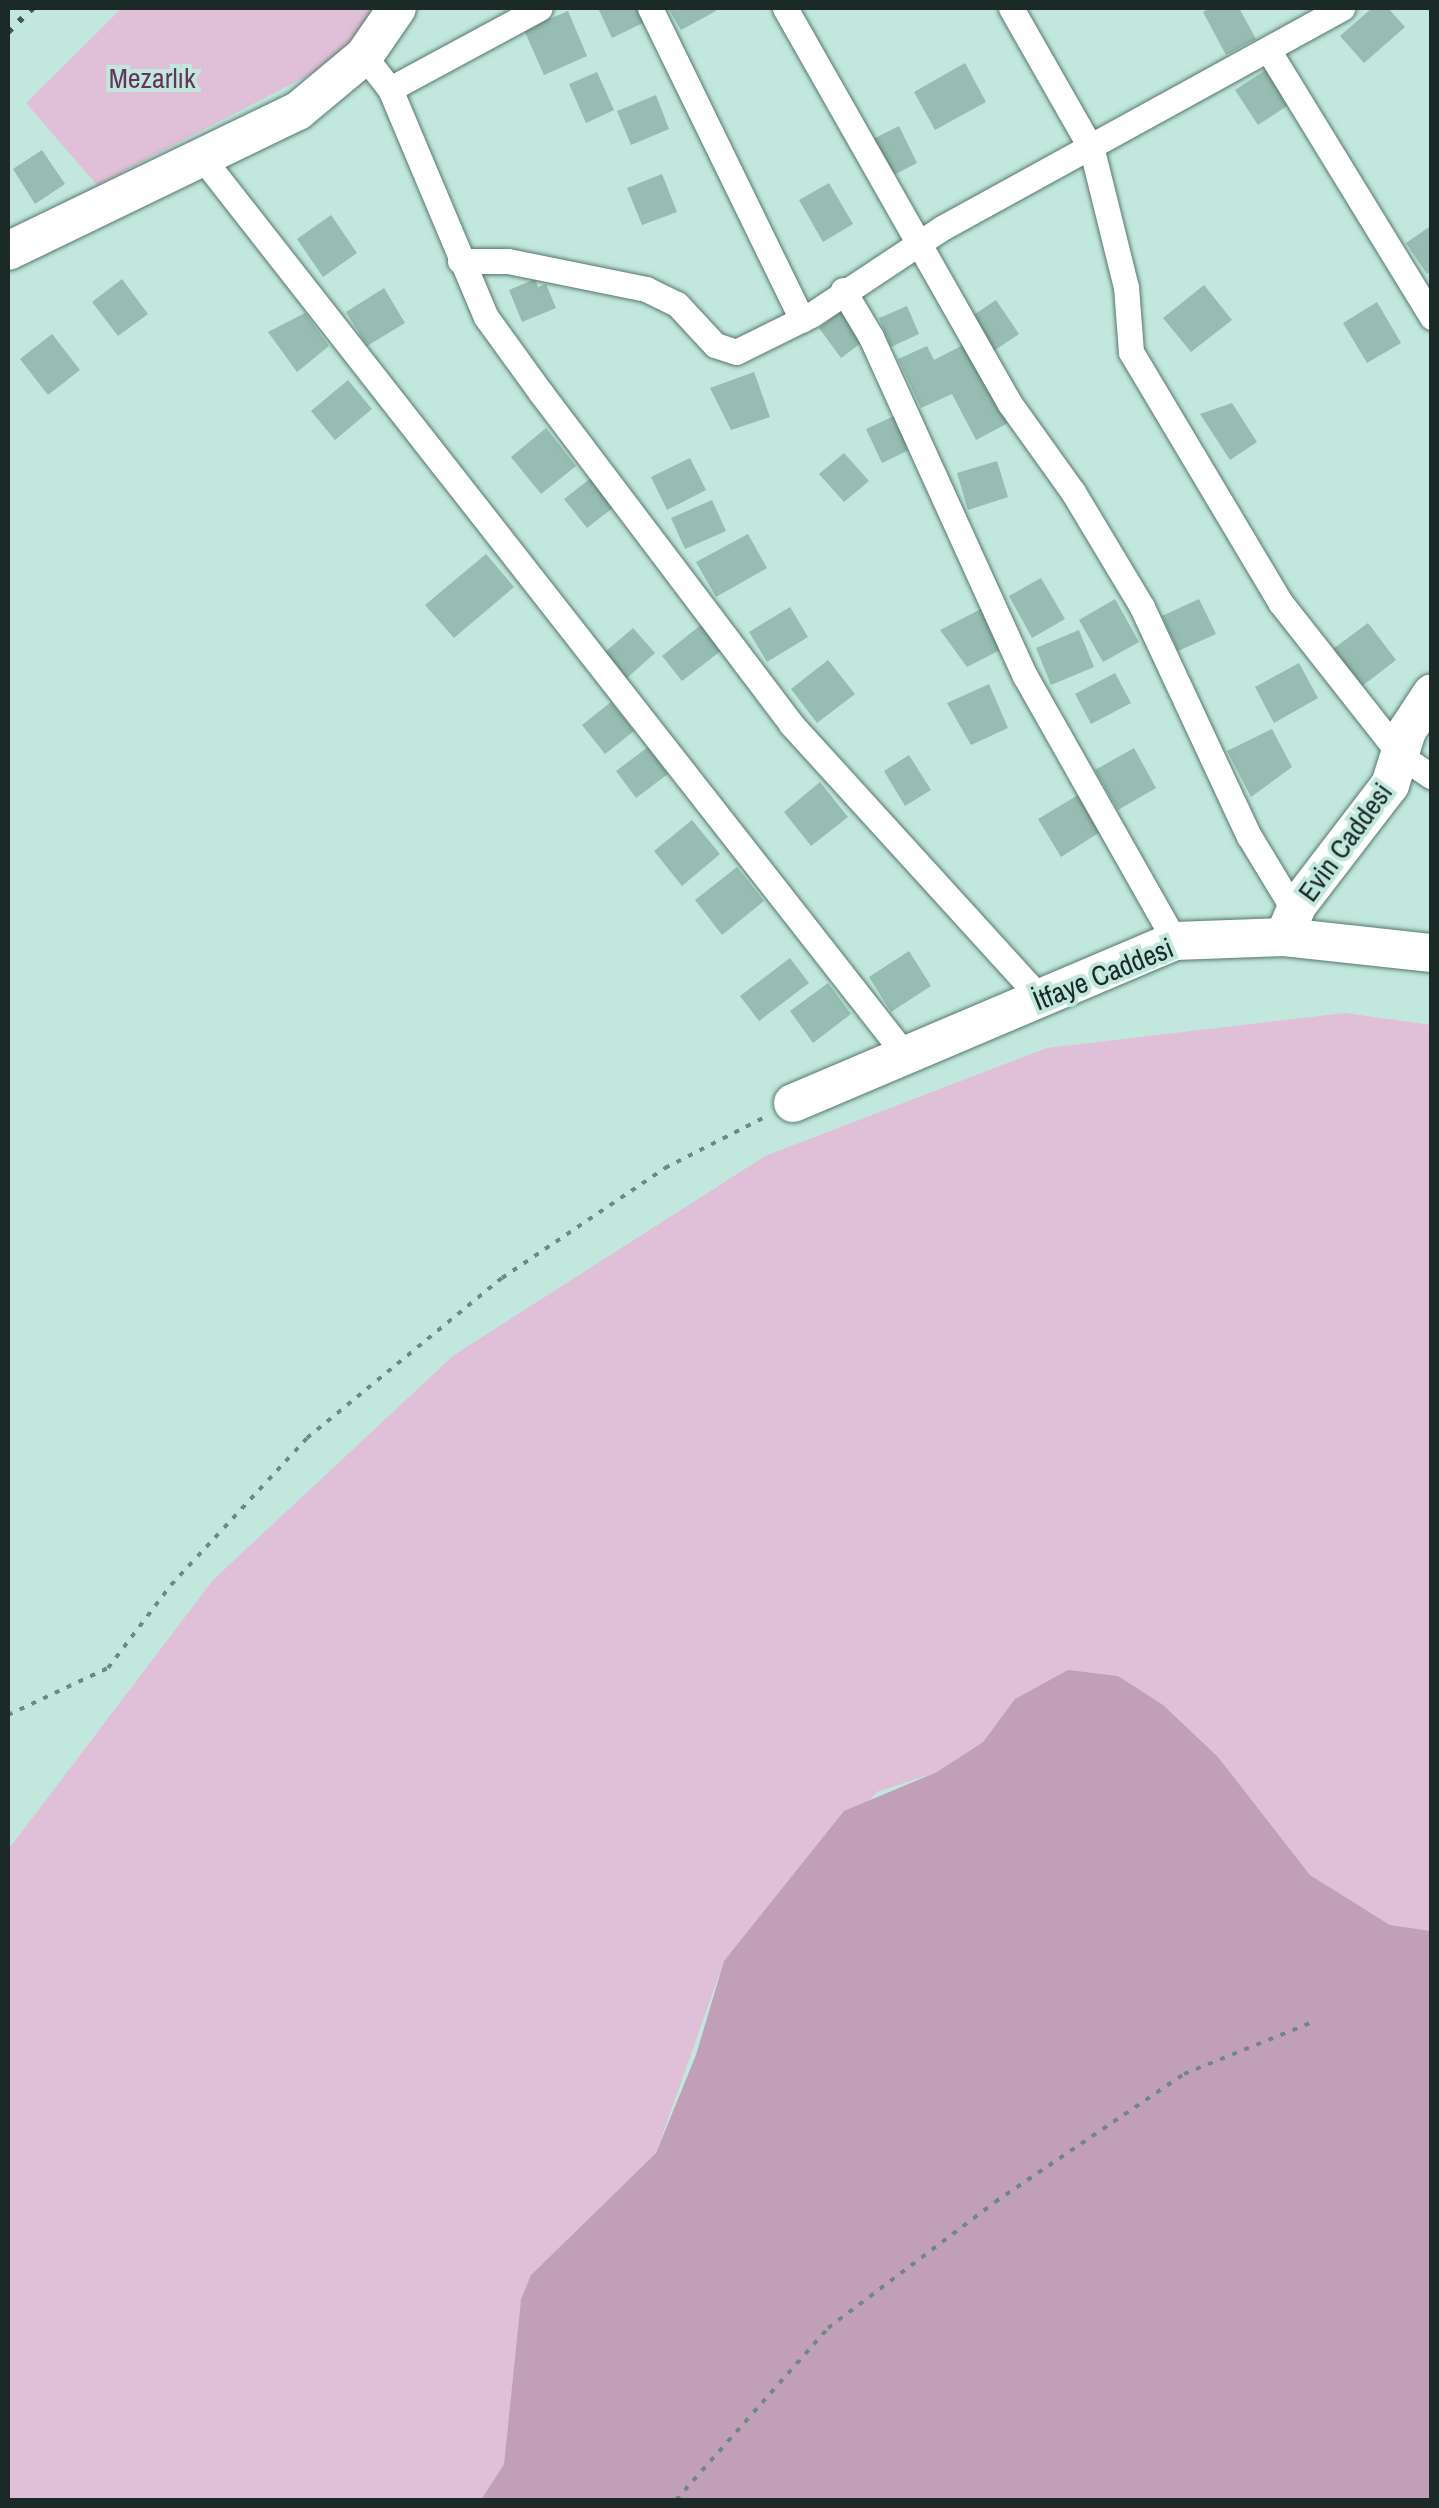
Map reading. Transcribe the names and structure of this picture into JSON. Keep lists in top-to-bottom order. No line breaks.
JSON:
{"streets":{"street":["Evin Caddesi","İtfaye Caddesi"]},"crossings":[["Evin Caddesi","İtfaye Caddesi"]],"parks":["Mezarlık"]}
